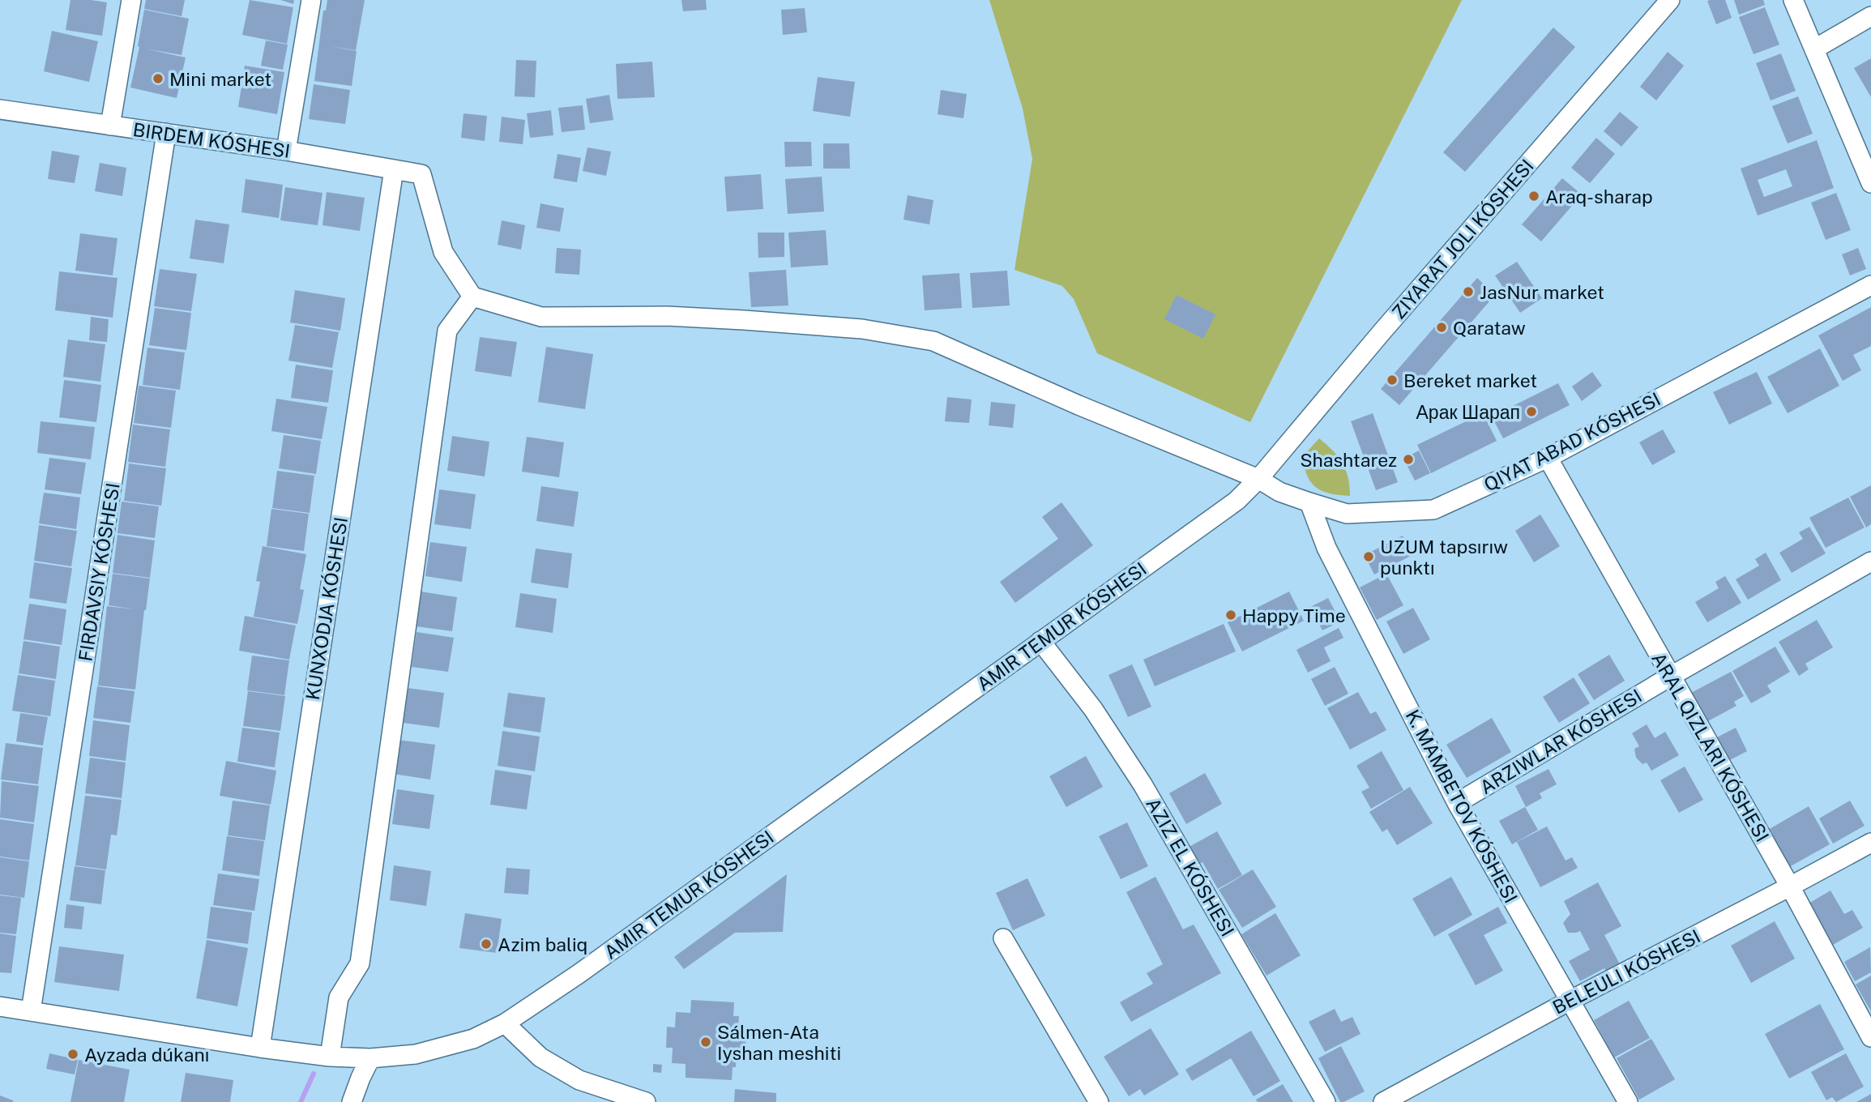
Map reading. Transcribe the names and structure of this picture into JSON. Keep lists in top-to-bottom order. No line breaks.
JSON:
{"streets":{"street":["BIRDEM KÓSHESI","QIYAT ABAD KÓSHESI","FIRDAVSIY KÓSHESI","KUNXODJA KÓSHESI","AMIR TEMUR KÓSHESI","K. MAMBETOV KÓSHESI","AZIZ EL KÓSHESI","BELEULI KÓSHESI"]},"crossings":[["BIRDEM KÓSHESI","QIYAT ABAD KÓSHESI"],["BIRDEM KÓSHESI","FIRDAVSIY KÓSHESI"],["BIRDEM KÓSHESI","KUNXODJA KÓSHESI"],["QIYAT ABAD KÓSHESI","AMIR TEMUR KÓSHESI"],["QIYAT ABAD KÓSHESI","K. MAMBETOV KÓSHESI"],["FIRDAVSIY KÓSHESI","AMIR TEMUR KÓSHESI"],["KUNXODJA KÓSHESI","AMIR TEMUR KÓSHESI"],["AMIR TEMUR KÓSHESI","AZIZ EL KÓSHESI"],["K. MAMBETOV KÓSHESI","BELEULI KÓSHESI"]],"places":["Mini market","Araq-sharap","JasNur market","Qarataw","Bereket market","Арак Шарап","Shashtarez","UZUM tapsırıw punktı","Happy Time","Azim baliq","Sálmen-Ata Iyshan meshiti","Ayzada dúkanı"]}
